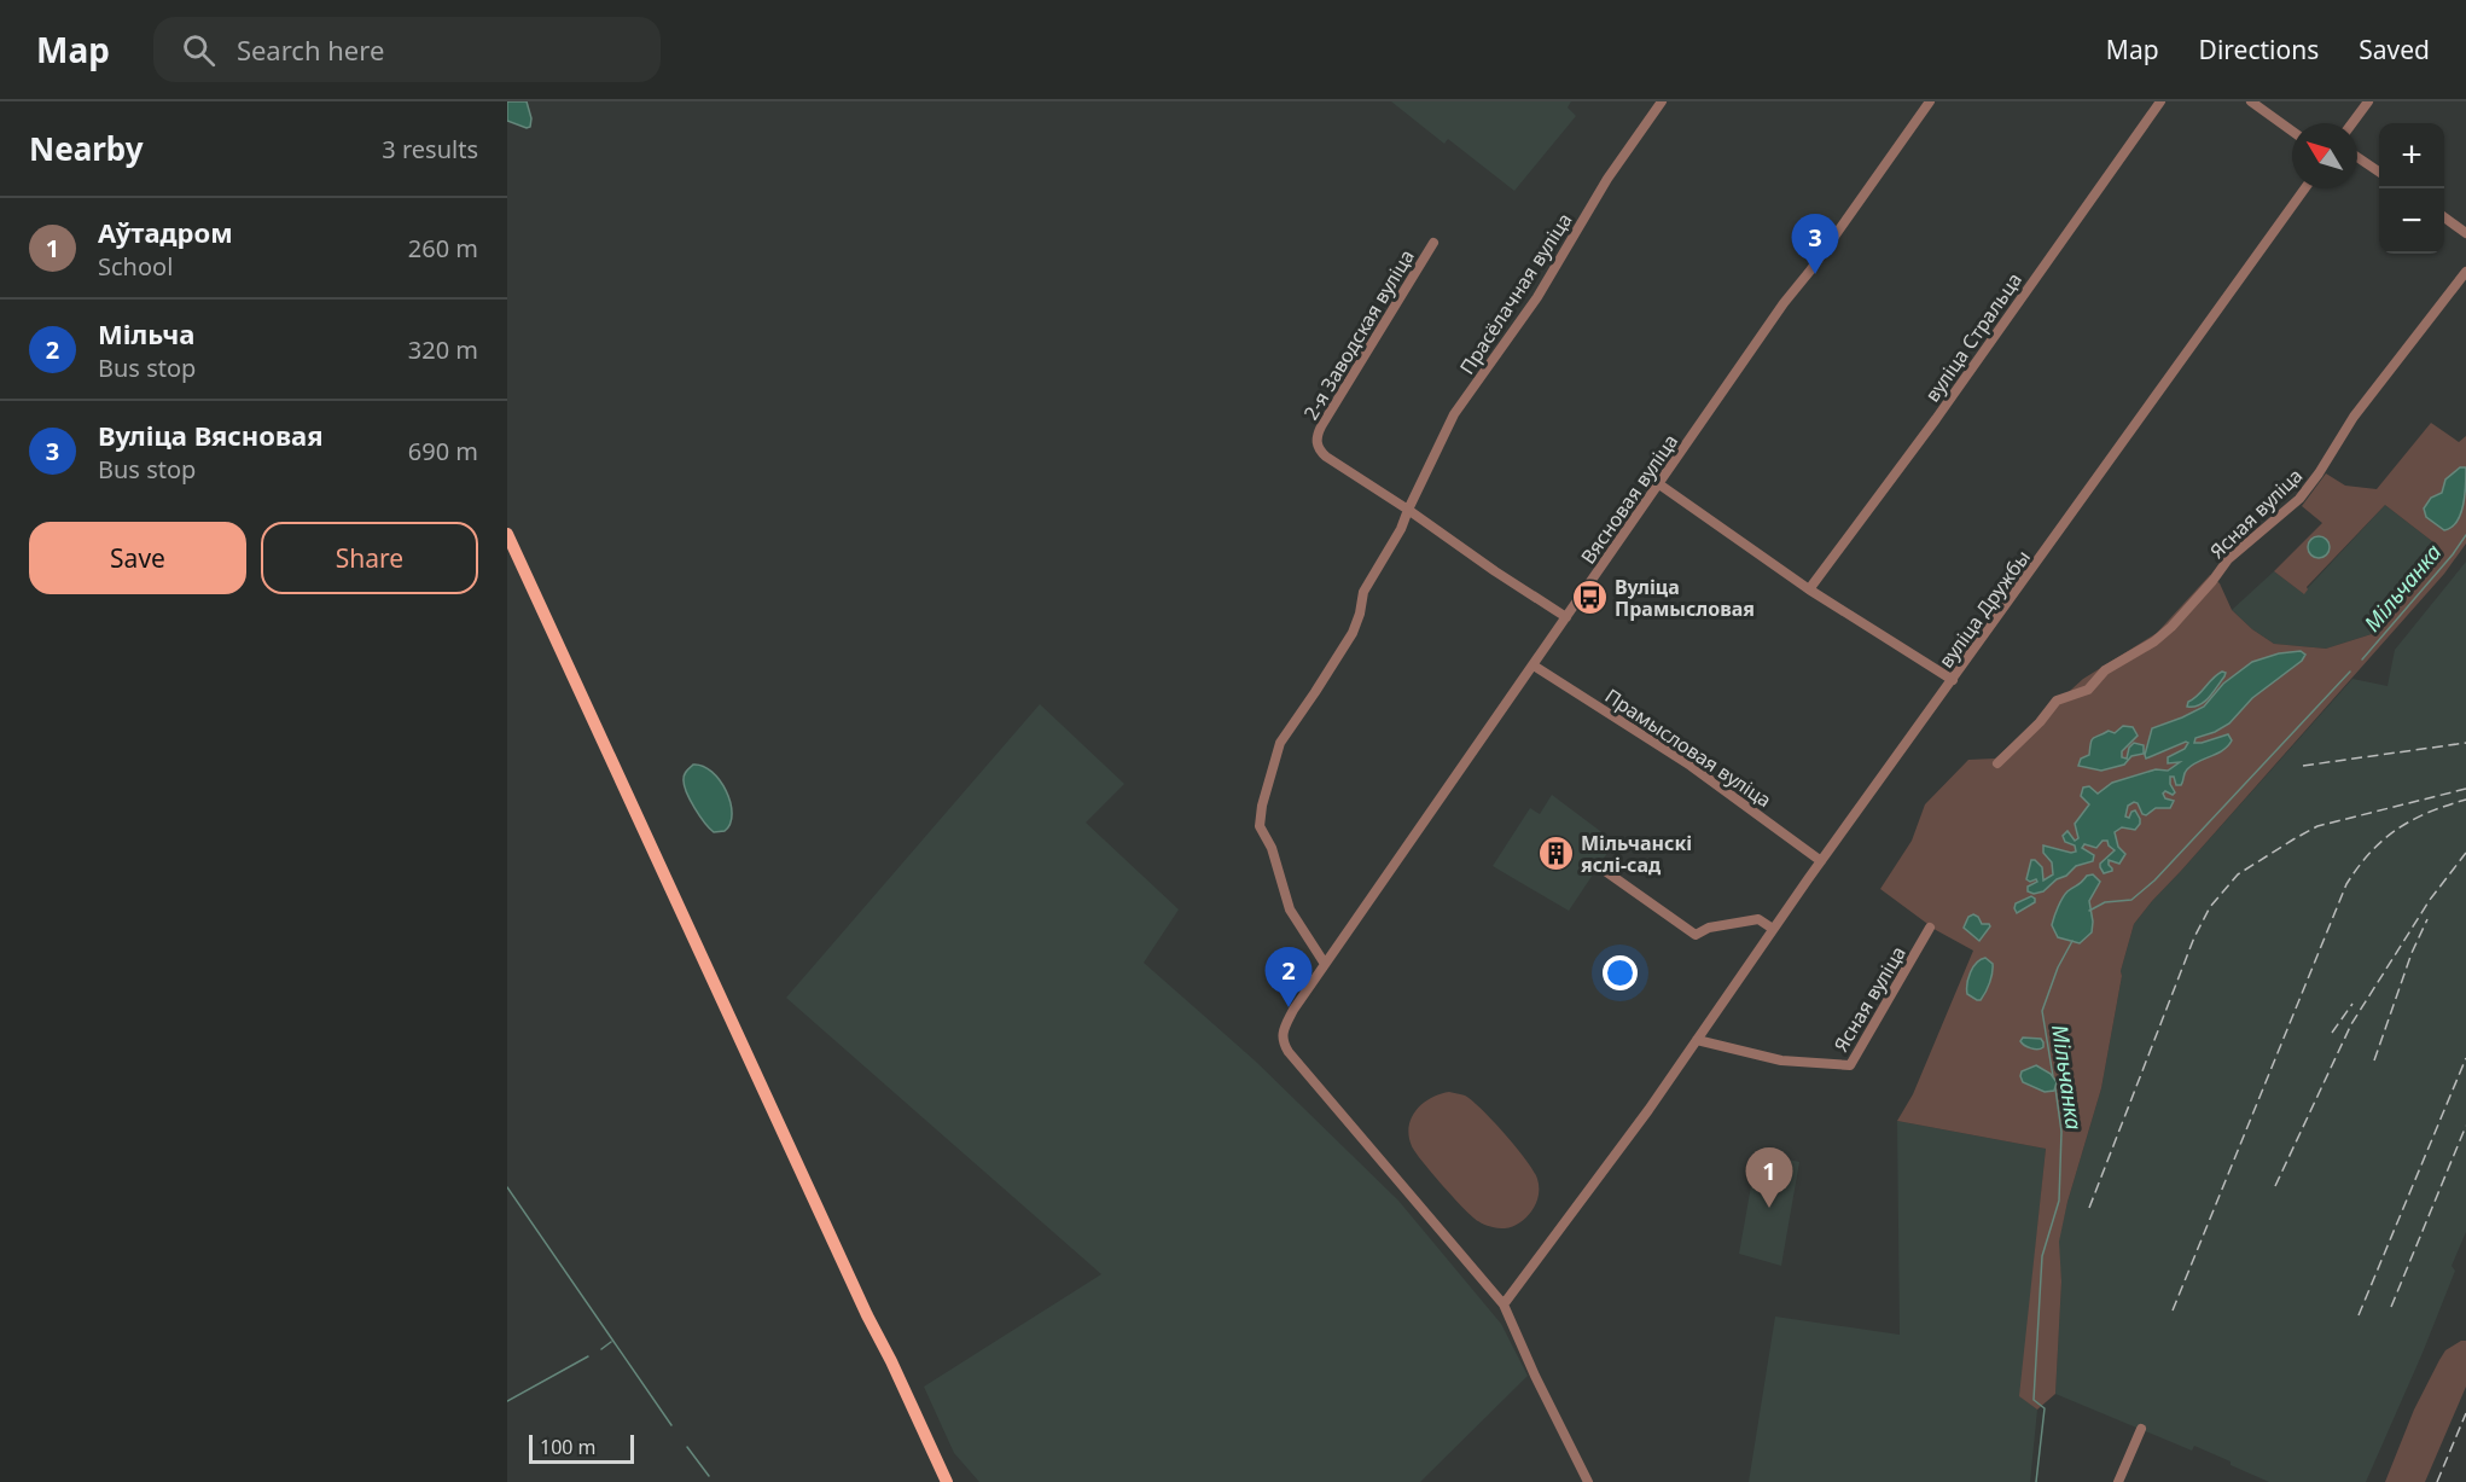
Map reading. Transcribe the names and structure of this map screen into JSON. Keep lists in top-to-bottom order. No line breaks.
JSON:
{"streets":{"street":["Прасёлачная вуліца","2-я Заводская вуліца","вуліца Стральца","Вясновая вуліца","Ясная вуліца","вуліца Дружбы","Прамысловая вуліца"]},"crossings":[["Прасёлачная вуліца","2-я Заводская вуліца"],["Прасёлачная вуліца","Вясновая вуліца"],["Вясновая вуліца","вуліца Дружбы"],["Вясновая вуліца","Прамысловая вуліца"],["Ясная вуліца","вуліца Дружбы"],["вуліца Дружбы","Прамысловая вуліца"]],"water":["Мільчанка"],"places":{"bus stop":["Вуліца Прамысловая"],"building":["Мільчанскі яслі-сад"]},"scale_bar":"100 m","north":"top left","page":{"header":"Map","search":"Search here","nav":["Map","Directions","Saved"],"heading":["Nearby","3 results"],"map_buttons":["+","−"],"list":[{"mark":"1","name":"Аўтадром","note":"School","value":"260 m"},{"mark":"2","name":"Мільча","note":"Bus stop","value":"320 m"},{"mark":"3","name":"Вуліца Вясновая","note":"Bus stop","value":"690 m"}],"pins":["3","2","1"],"buttons":["Save","Share"],"scale":"100 m"}}
